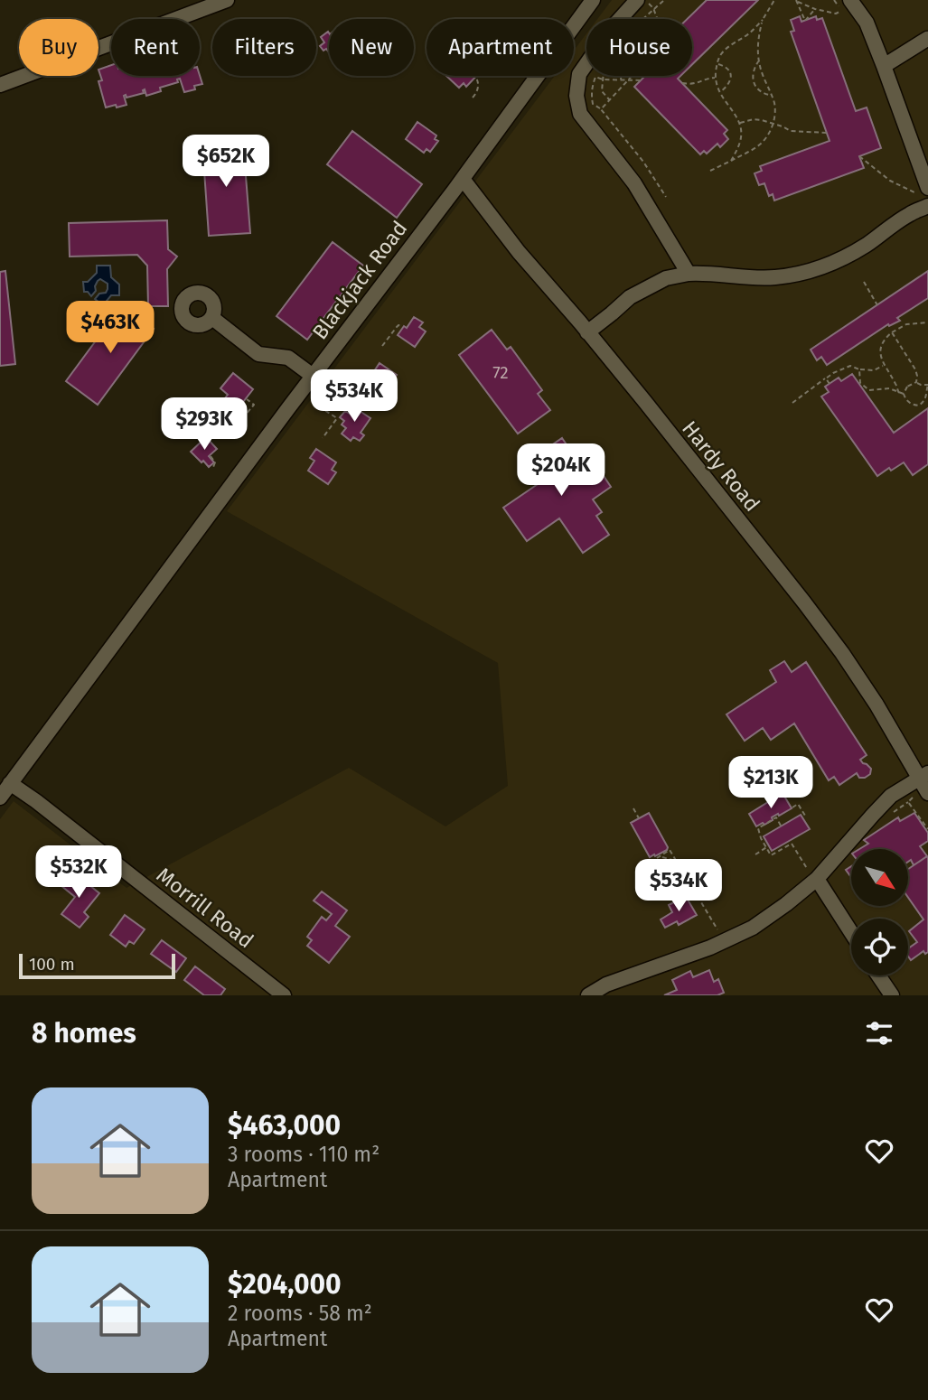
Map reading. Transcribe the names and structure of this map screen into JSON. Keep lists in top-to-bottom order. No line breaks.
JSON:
{"streets":{"street":["Blackjack Road","Hardy Road","Morrill Road"]},"crossings":[["Blackjack Road","Hardy Road"],["Blackjack Road","Morrill Road"]],"house_numbers":["72"],"scale_bar":"100 m","north":"bottom right","page":{"chip":["Buy","Rent","Filters","New","Apartment","House"],"price":["$652K","$463K","$534K","$293K","$204K","$213K","$532K","$534K"],"scale":"100 m","heading":"8 homes","list":[{"name":"$463,000","note":"3 rooms · 110 m² · Apartment"},{"name":"$204,000","note":"2 rooms · 58 m² · Apartment"}]}}
